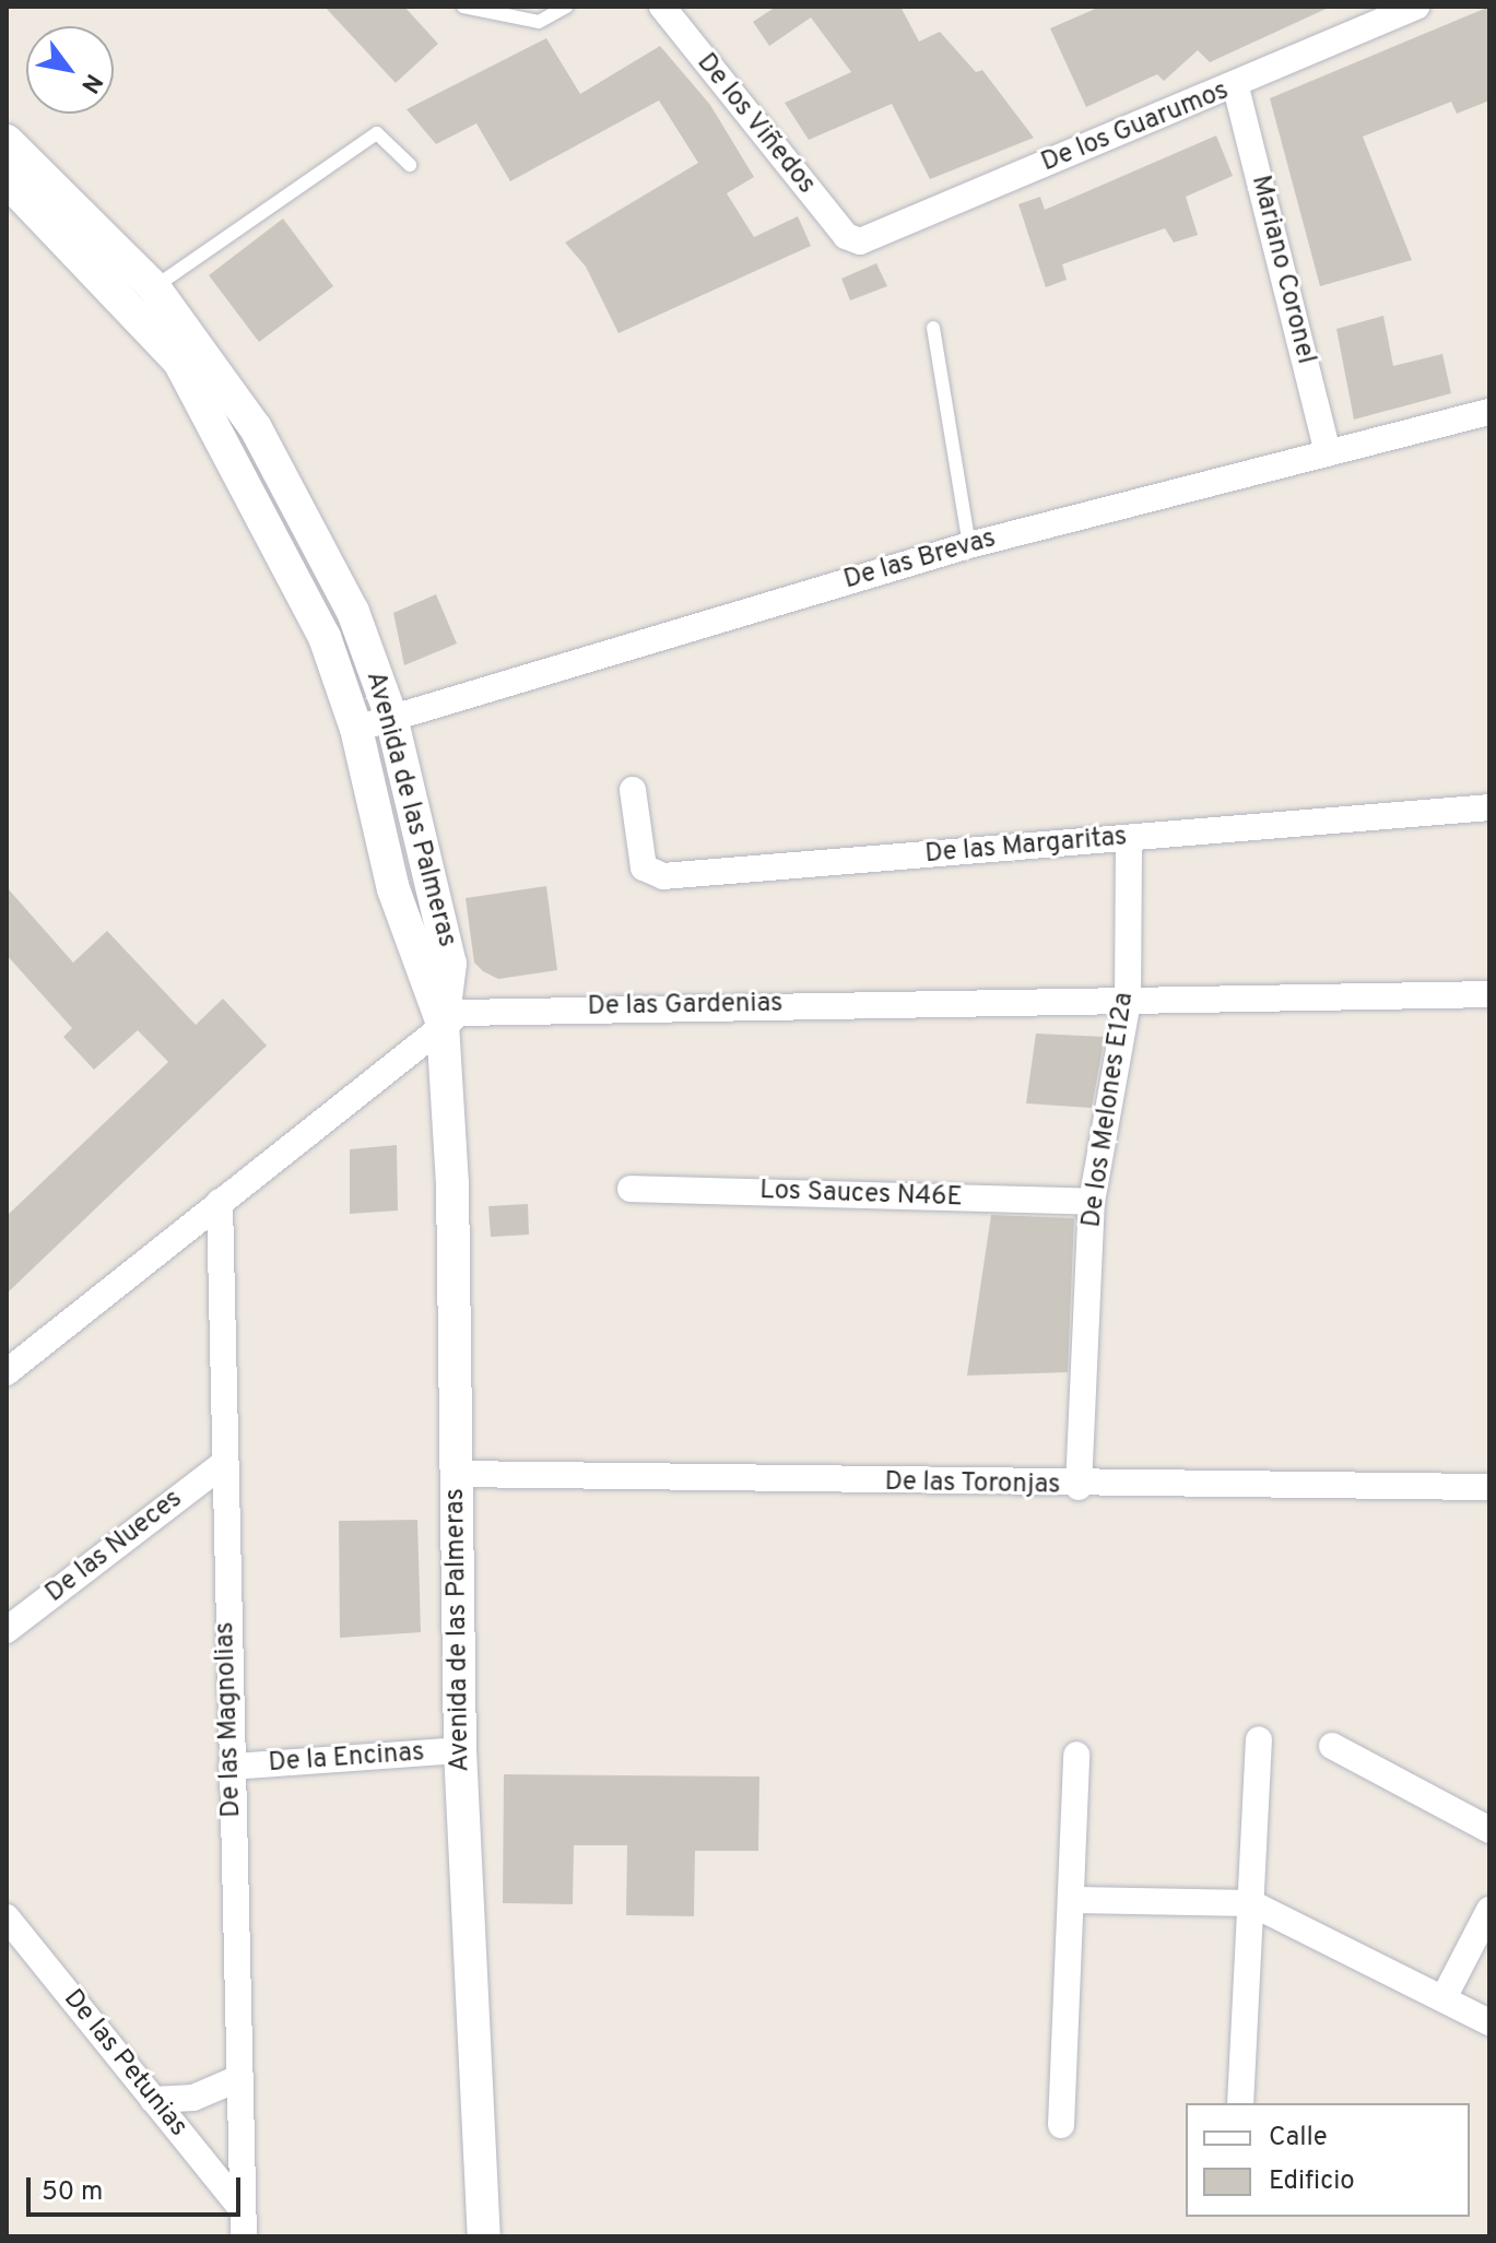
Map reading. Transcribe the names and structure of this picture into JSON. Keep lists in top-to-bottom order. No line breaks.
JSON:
{"streets":{"street":["De los Viñedos","De los Guarumos","Mariano Coronel","De las Brevas","Avenida de las Palmeras","De las Margaritas","De las Gardenias","De los Melones E12a","Los Sauces N46E","De las Toronjas","De las Nueces","De las Magnolias","De la Encinas","De las Petunias"]},"crossings":[["De los Viñedos","De los Guarumos"],["De los Guarumos","Mariano Coronel"],["Mariano Coronel","De las Brevas"],["De las Brevas","Avenida de las Palmeras"],["Avenida de las Palmeras","De las Gardenias"],["Avenida de las Palmeras","De las Toronjas"],["Avenida de las Palmeras","De la Encinas"],["De las Margaritas","De los Melones E12a"],["De las Gardenias","De los Melones E12a"],["De las Gardenias","De las Magnolias"],["De los Melones E12a","Los Sauces N46E"],["De los Melones E12a","De las Toronjas"],["De las Nueces","De las Magnolias"],["De las Magnolias","De la Encinas"],["De las Magnolias","De las Petunias"]],"legend":["Calle","Edificio"],"scale_bar":"50 m","north":"bottom right"}
